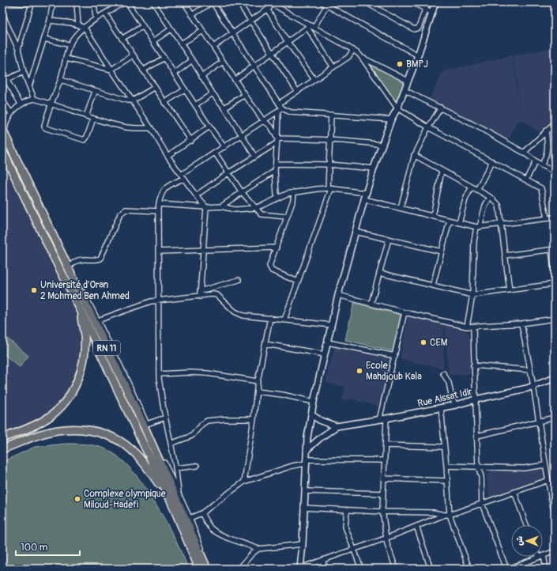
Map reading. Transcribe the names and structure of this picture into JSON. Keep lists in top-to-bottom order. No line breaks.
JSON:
{"streets":{"highway":["RN 11"],"street":["Rue Aissat Idir"]},"places":["BMPJ","Université d'Oran 2 Mohmed Ben Ahmed","CEM","Ecole Mahdjoub Kala","Complexe olympique Miloud-Hadefi"],"scale_bar":"100 m","north":"left"}
